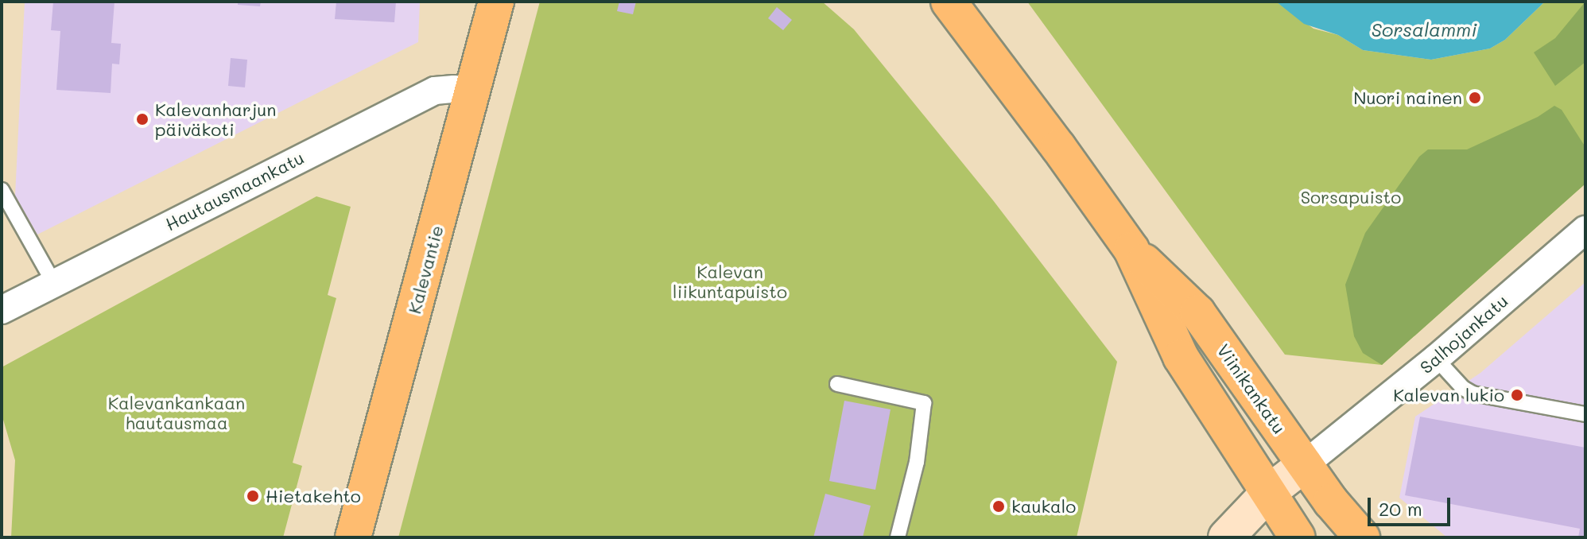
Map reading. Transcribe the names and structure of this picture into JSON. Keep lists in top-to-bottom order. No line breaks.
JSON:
{"streets":{"main road":["Kalevantie","Viinikankatu"],"street":["Hautausmaankatu","Salhojankatu"]},"crossings":[["Hautausmaankatu","Kalevantie"],["Salhojankatu","Viinikankatu"]],"water":["Sorsalammi"],"parks":["Sorsapuisto","Kalevan liikuntapuisto","Kalevankankaan hautausmaa"],"places":["Nuori nainen","Kalevanharjun päiväkoti","Kalevan lukio","Hietakehto","kaukalo"],"scale_bar":"20 m"}
